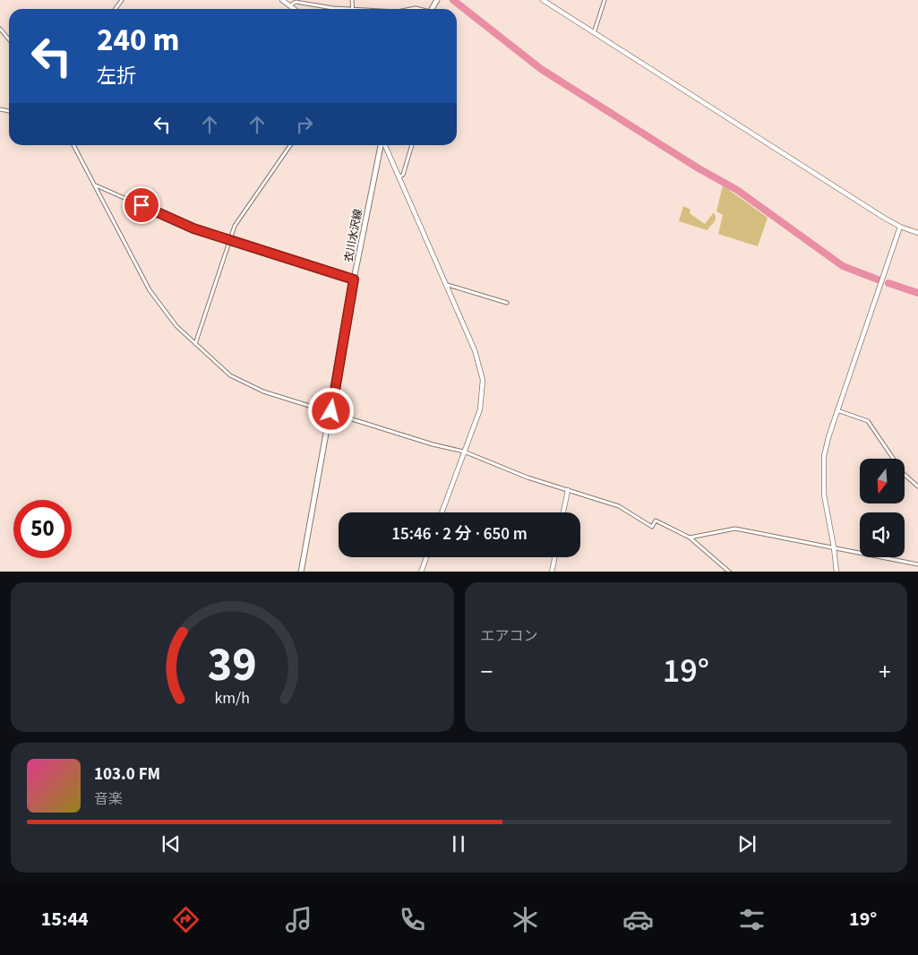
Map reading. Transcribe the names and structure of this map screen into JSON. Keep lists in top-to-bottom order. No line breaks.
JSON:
{"streets":{"main road":["衣川水沢線"]},"north":"bottom","page":{"turn":["240 m","左折"],"limit":"50","trip":"15:46 · 2 分 · 650 m","tile":"エアコン","heat":["−","19°","+"],"song":["103.0 FM","音楽"],"tabs":["15:44","19°"],"gauge":["39","km/h"]}}
